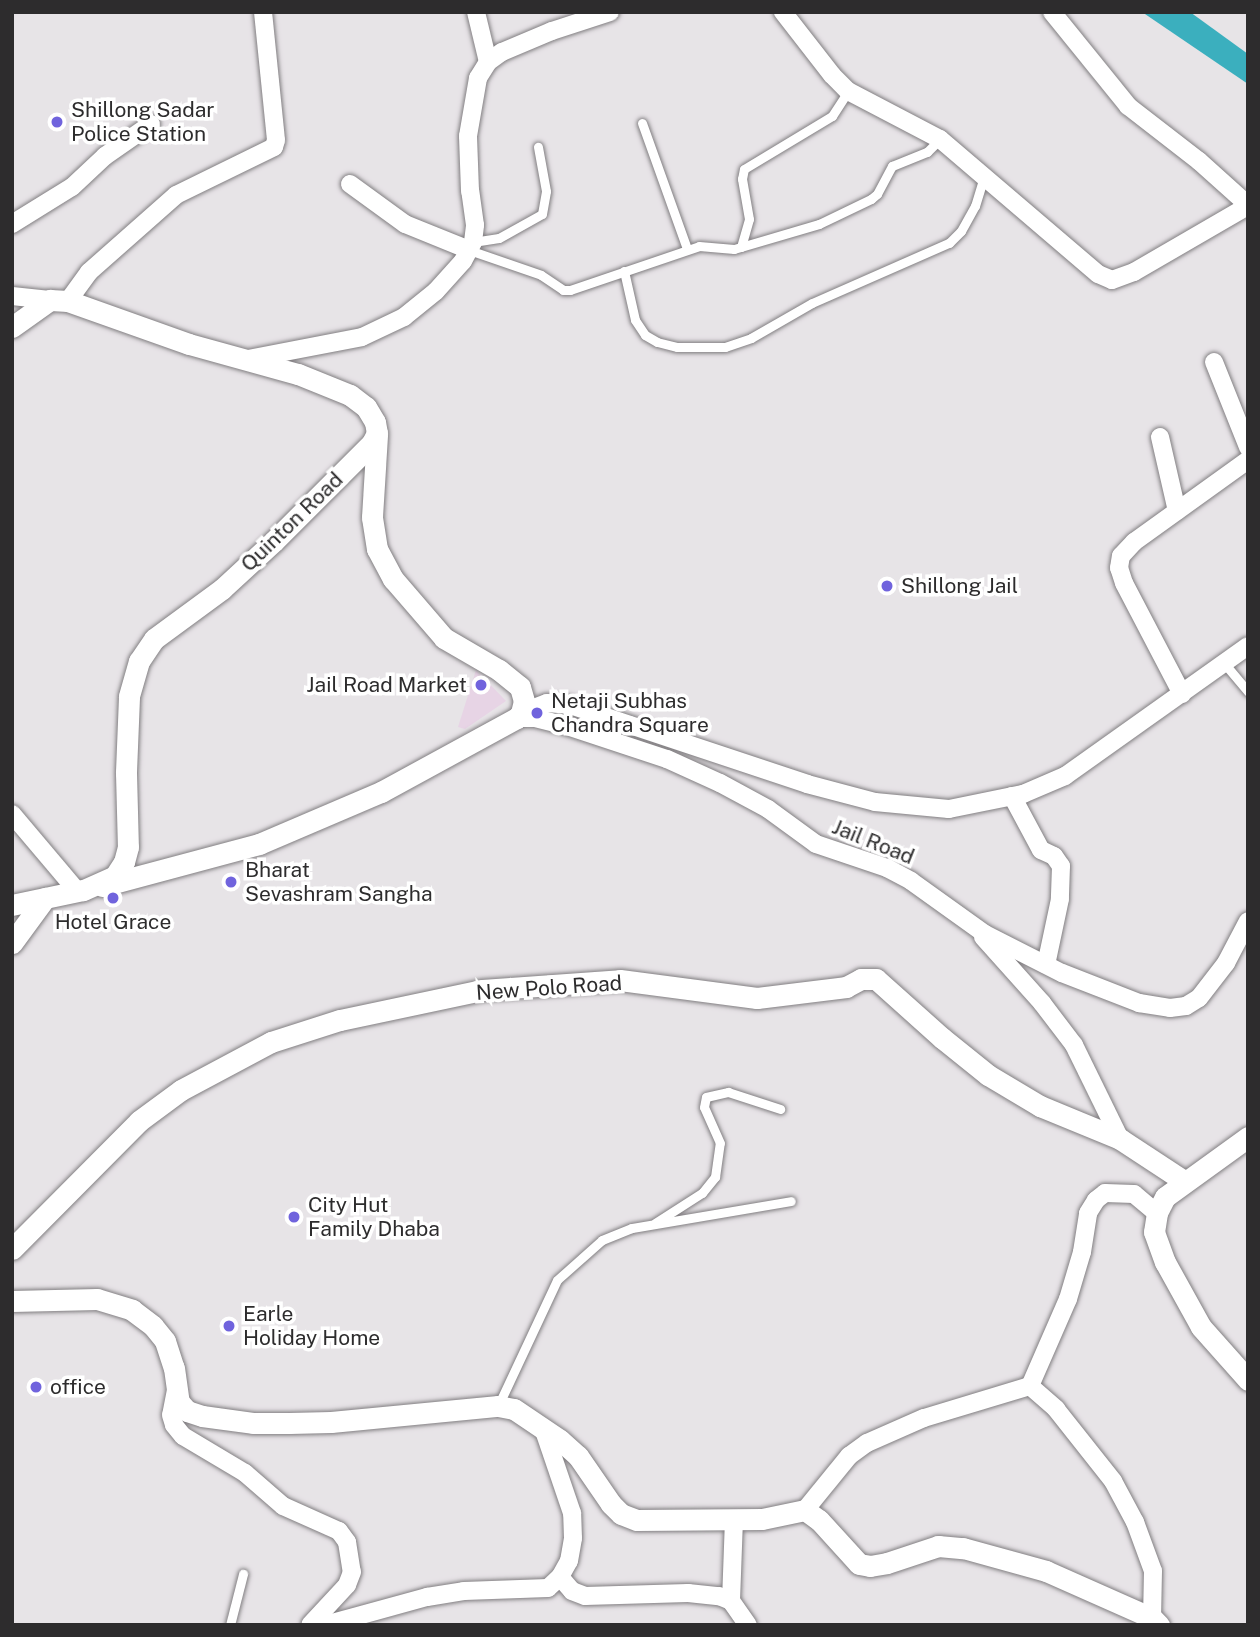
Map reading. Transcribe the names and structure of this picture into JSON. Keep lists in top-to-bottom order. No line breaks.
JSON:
{"streets":{"street":["Quinton Road","Jail Road","New Polo Road"]},"places":["Shillong Sadar Police Station","Shillong Jail","Jail Road Market","Netaji Subhas Chandra Square","Bharat Sevashram Sangha","Hotel Grace","City Hut Family Dhaba","Earle Holiday Home","office"]}
